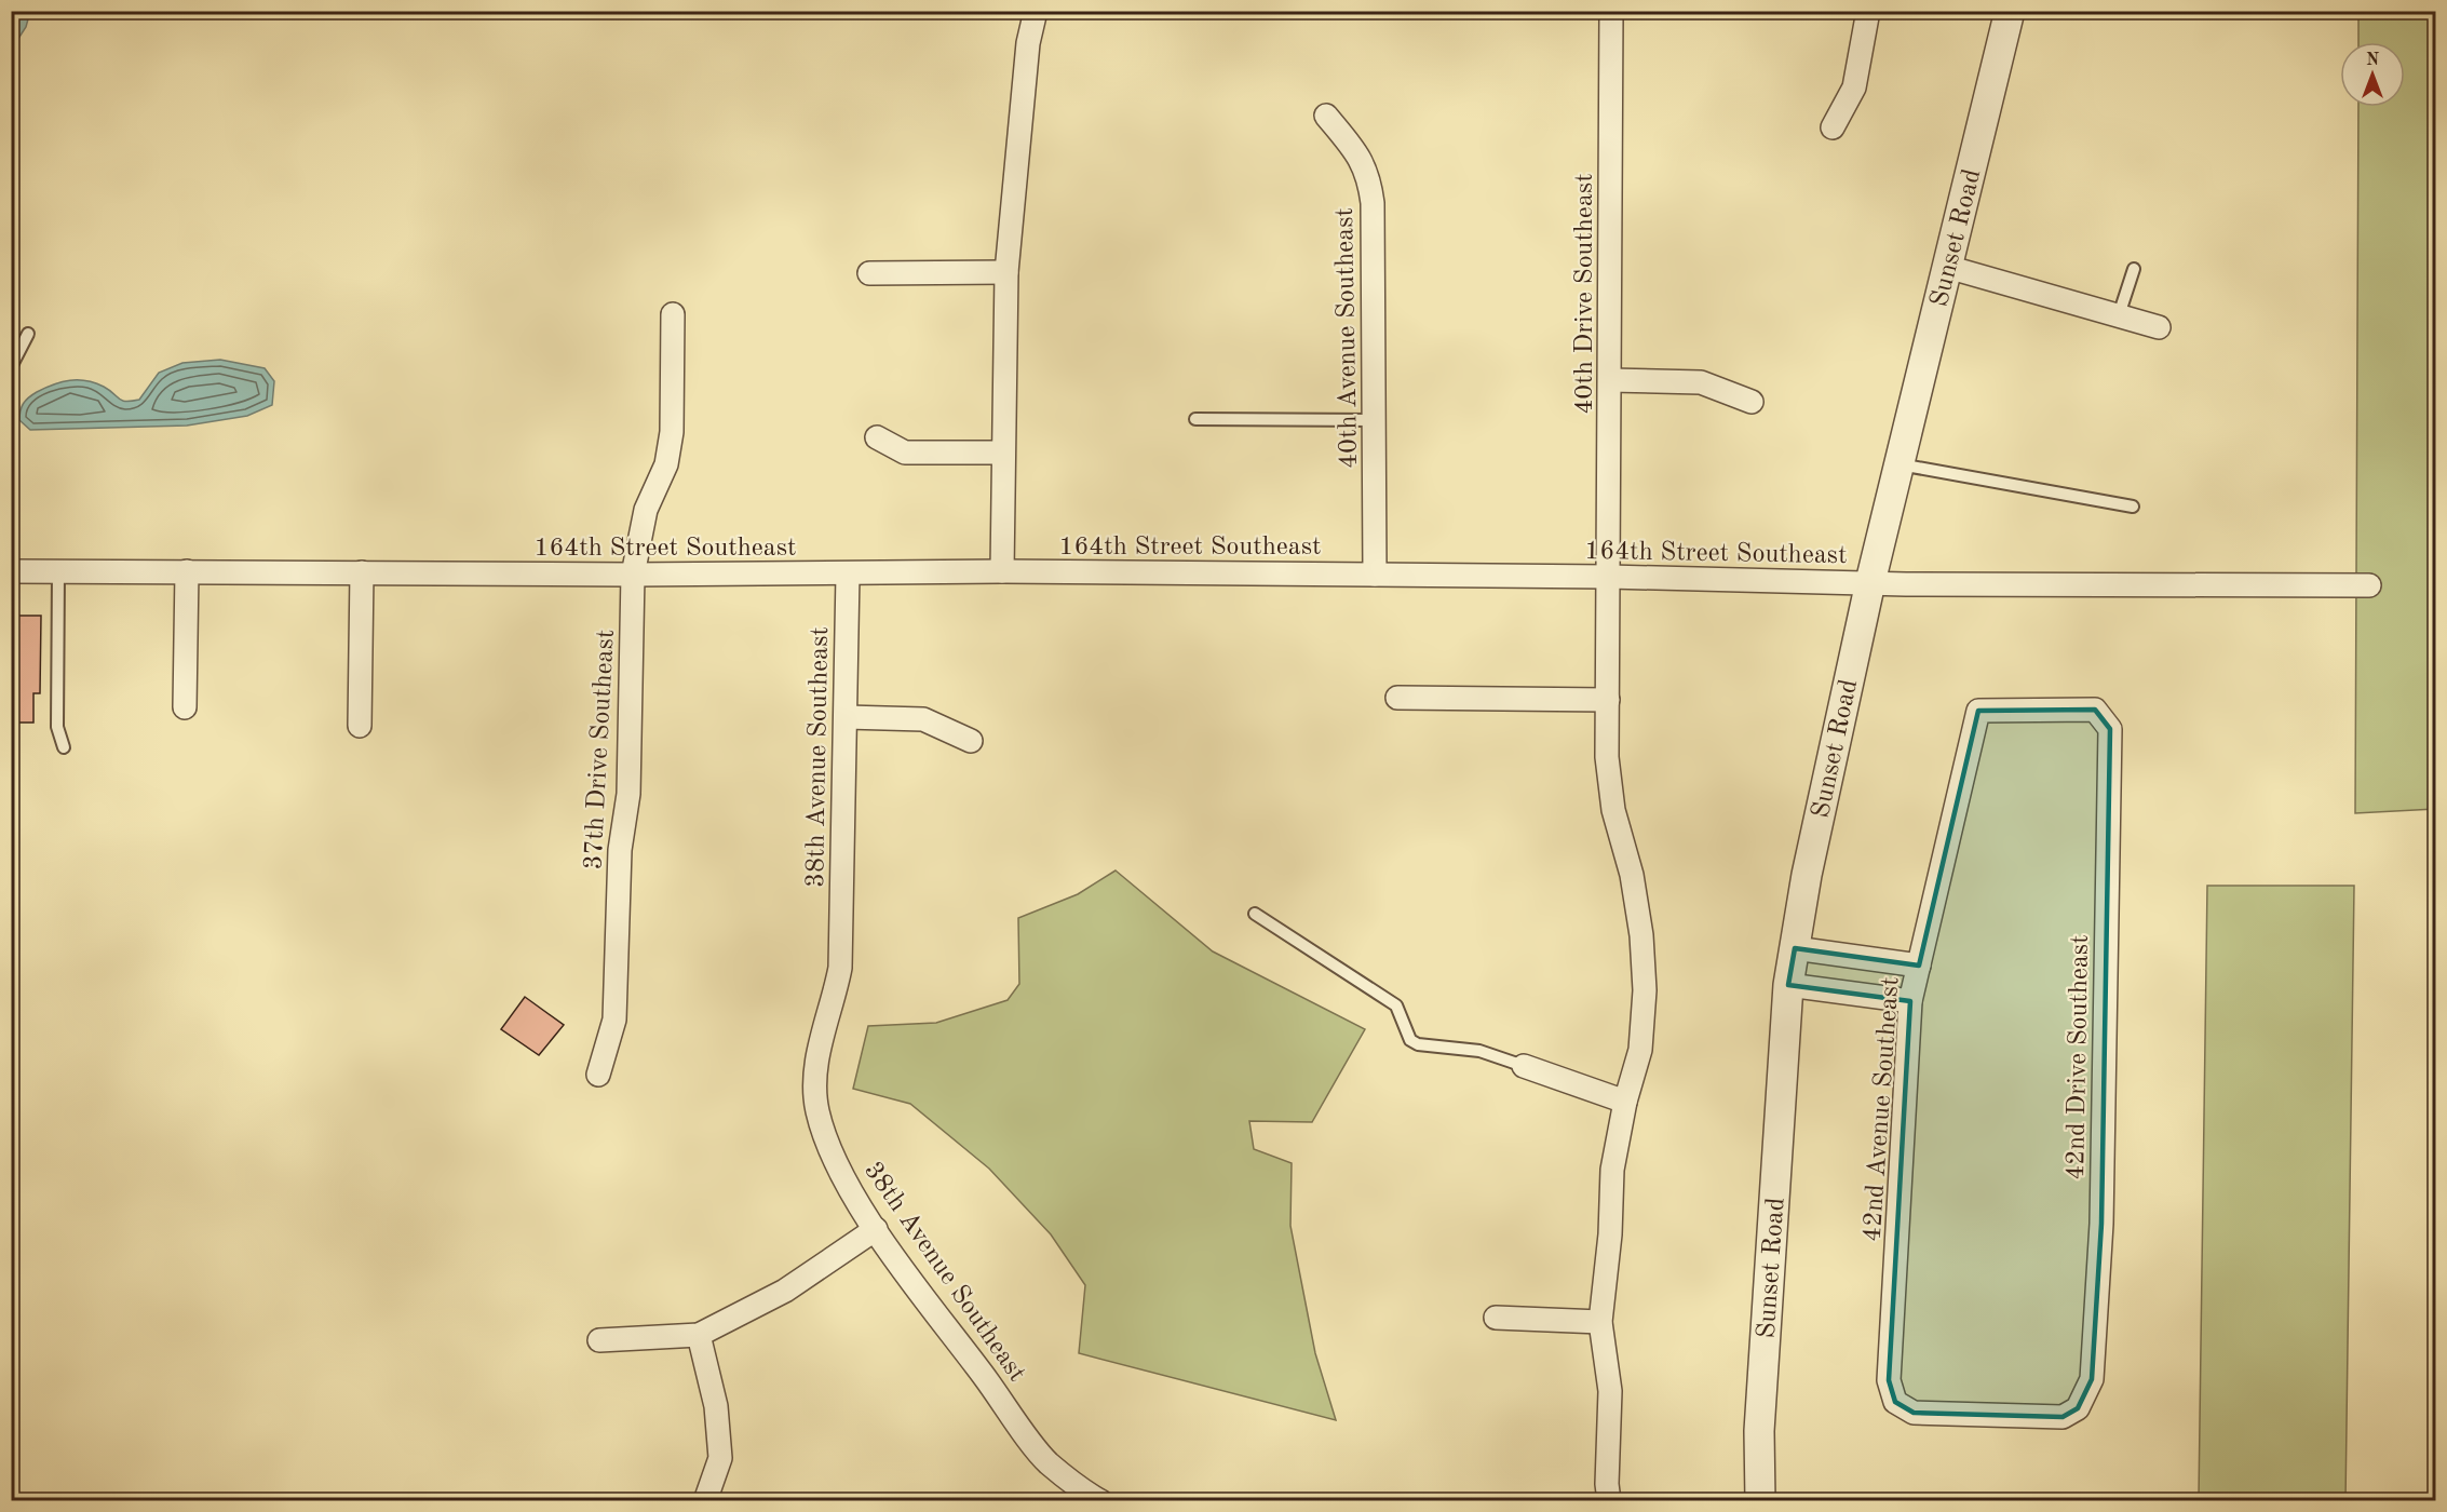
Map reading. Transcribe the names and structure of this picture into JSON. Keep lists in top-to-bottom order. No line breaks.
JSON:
{"streets":{"street":["Sunset Road","40th Drive Southeast","40th Avenue Southeast","164th Street Southeast","37th Drive Southeast","38th Avenue Southeast","42nd Drive Southeast","42nd Avenue Southeast"]},"crossings":[["Sunset Road","164th Street Southeast"],["40th Drive Southeast","164th Street Southeast"],["40th Avenue Southeast","164th Street Southeast"],["164th Street Southeast","37th Drive Southeast"],["164th Street Southeast","38th Avenue Southeast"],["42nd Drive Southeast","42nd Avenue Southeast"]],"north":"top"}
